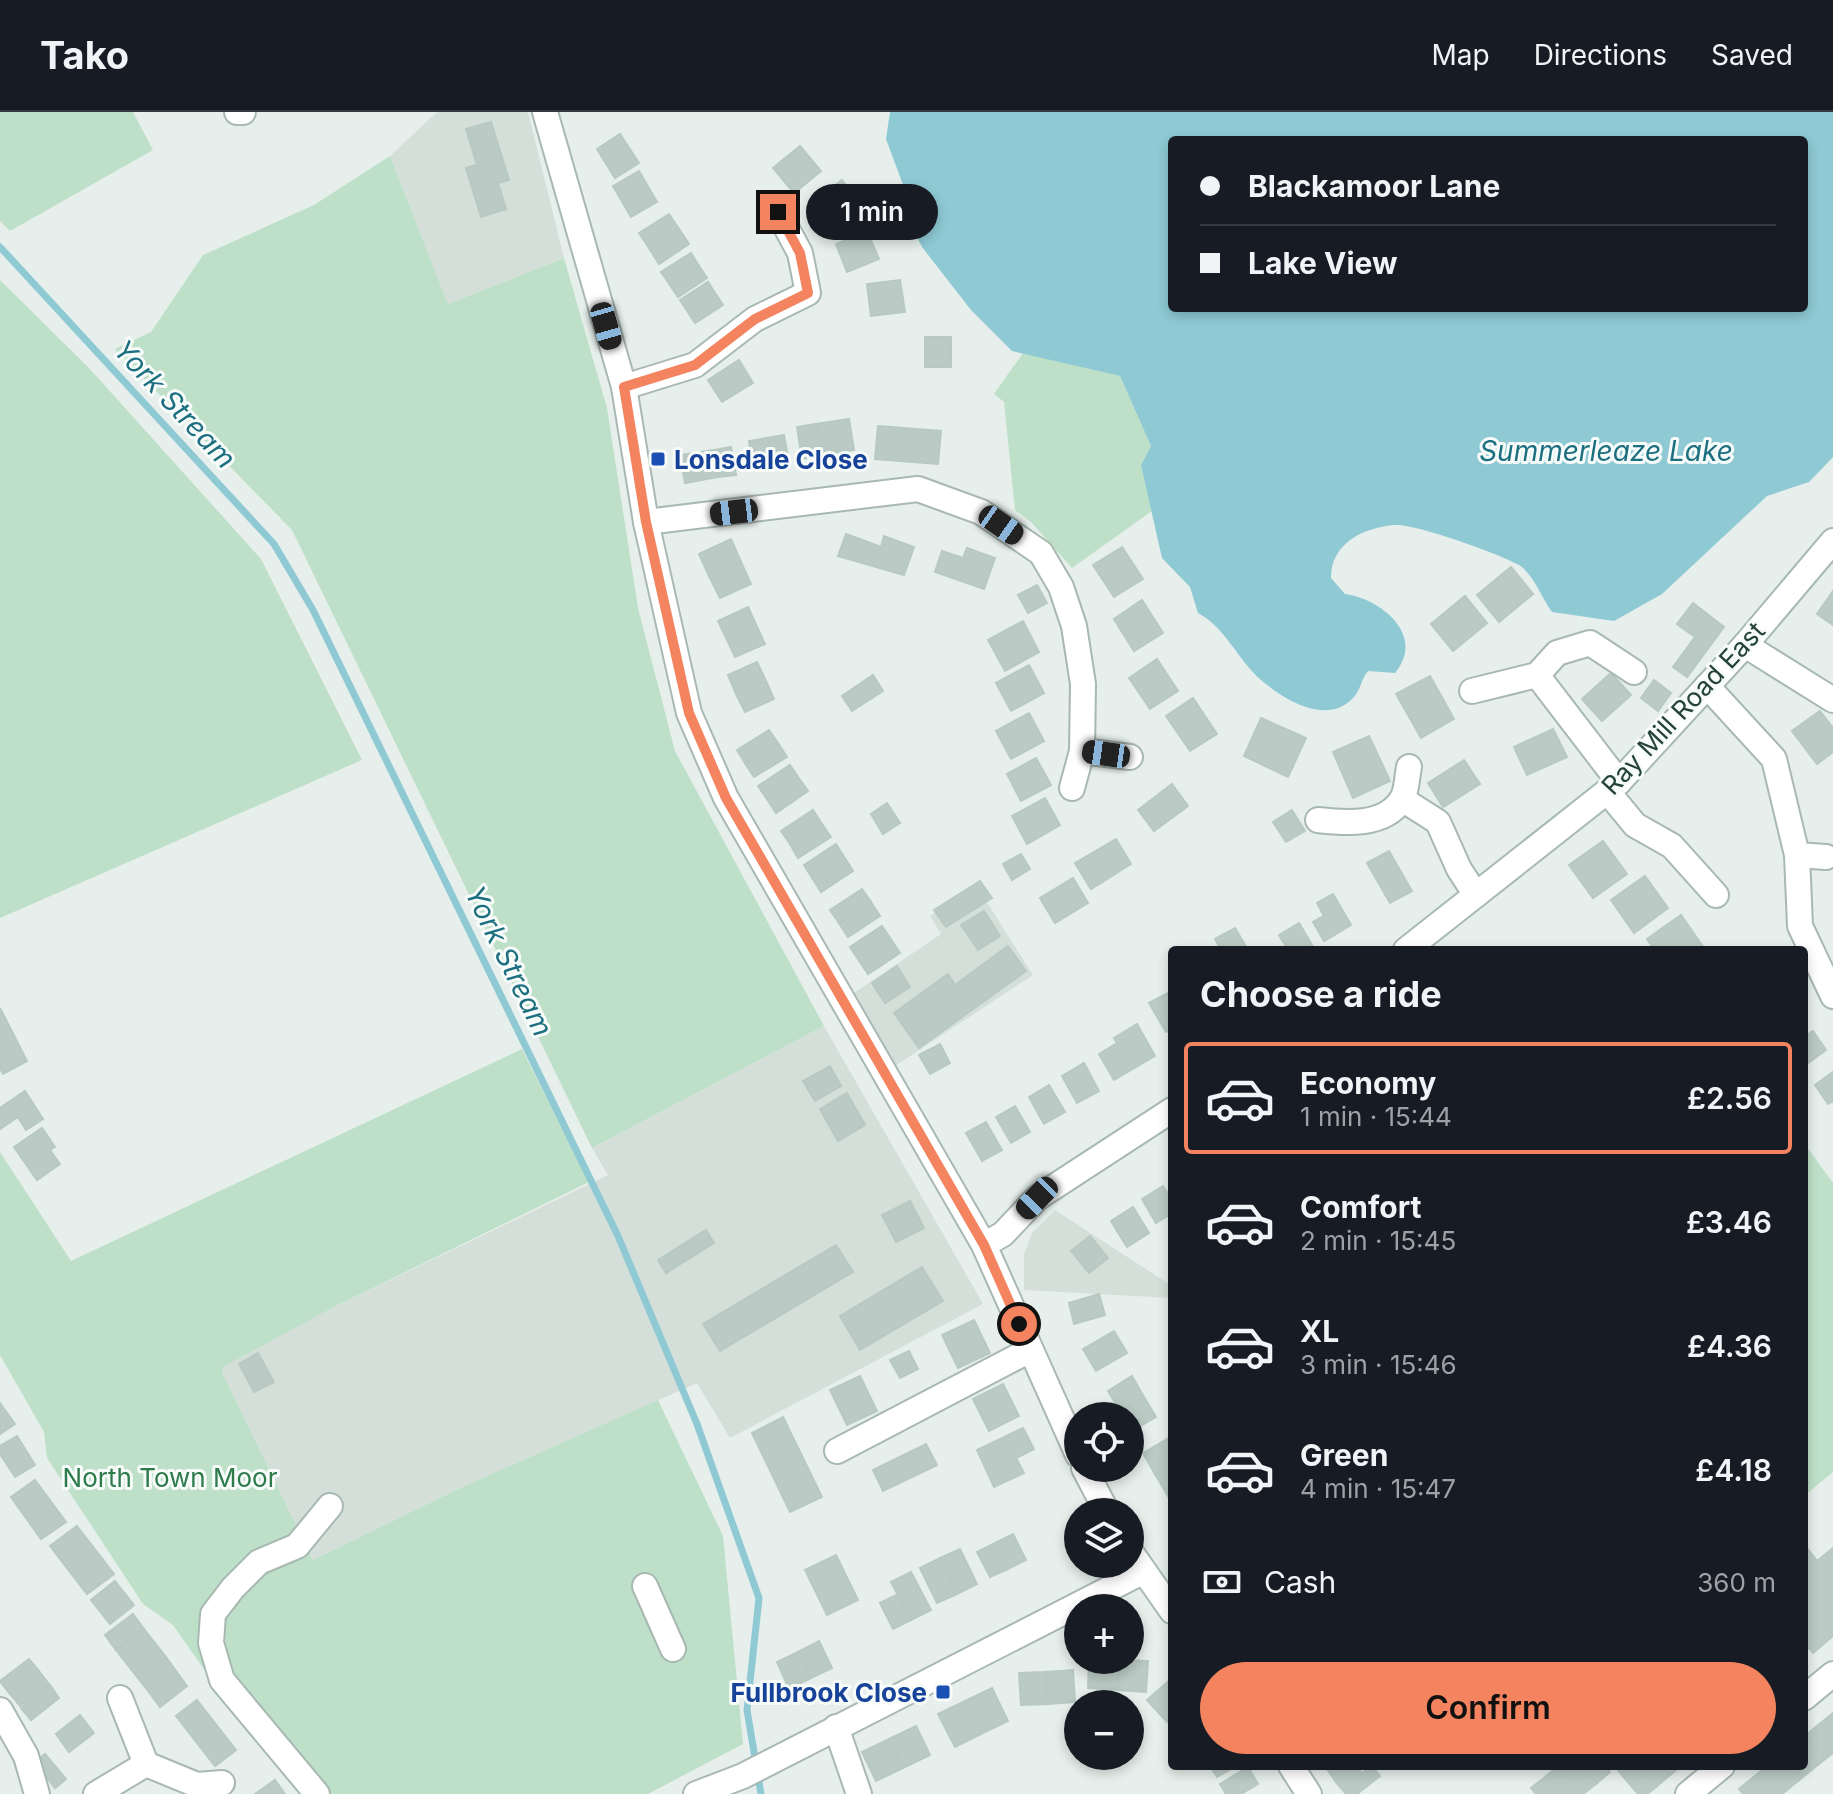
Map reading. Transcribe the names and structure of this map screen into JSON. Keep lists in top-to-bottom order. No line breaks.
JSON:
{"streets":{"street":["Ray Mill Road East"]},"water":["York Stream","Summerleaze Lake"],"parks":["North Town Moor"],"places":{"transit":["Lonsdale Close","Fullbrook Close"]},"page":{"header":"Tako","nav":["Map","Directions","Saved"],"banner":["Blackamoor Lane","Lake View"],"bubble":"1 min","heading":"Choose a ride","list":[{"name":"Economy","note":"1 min · 15:44","value":"£2.56"},{"name":"Comfort","note":"2 min · 15:45","value":"£3.46"},{"name":"XL","note":"3 min · 15:46","value":"£4.36"},{"name":"Green","note":"4 min · 15:47","value":"£4.18"}],"map_buttons":["+","−"],"pay":["Cash","360 m"],"buttons":"Confirm"}}
